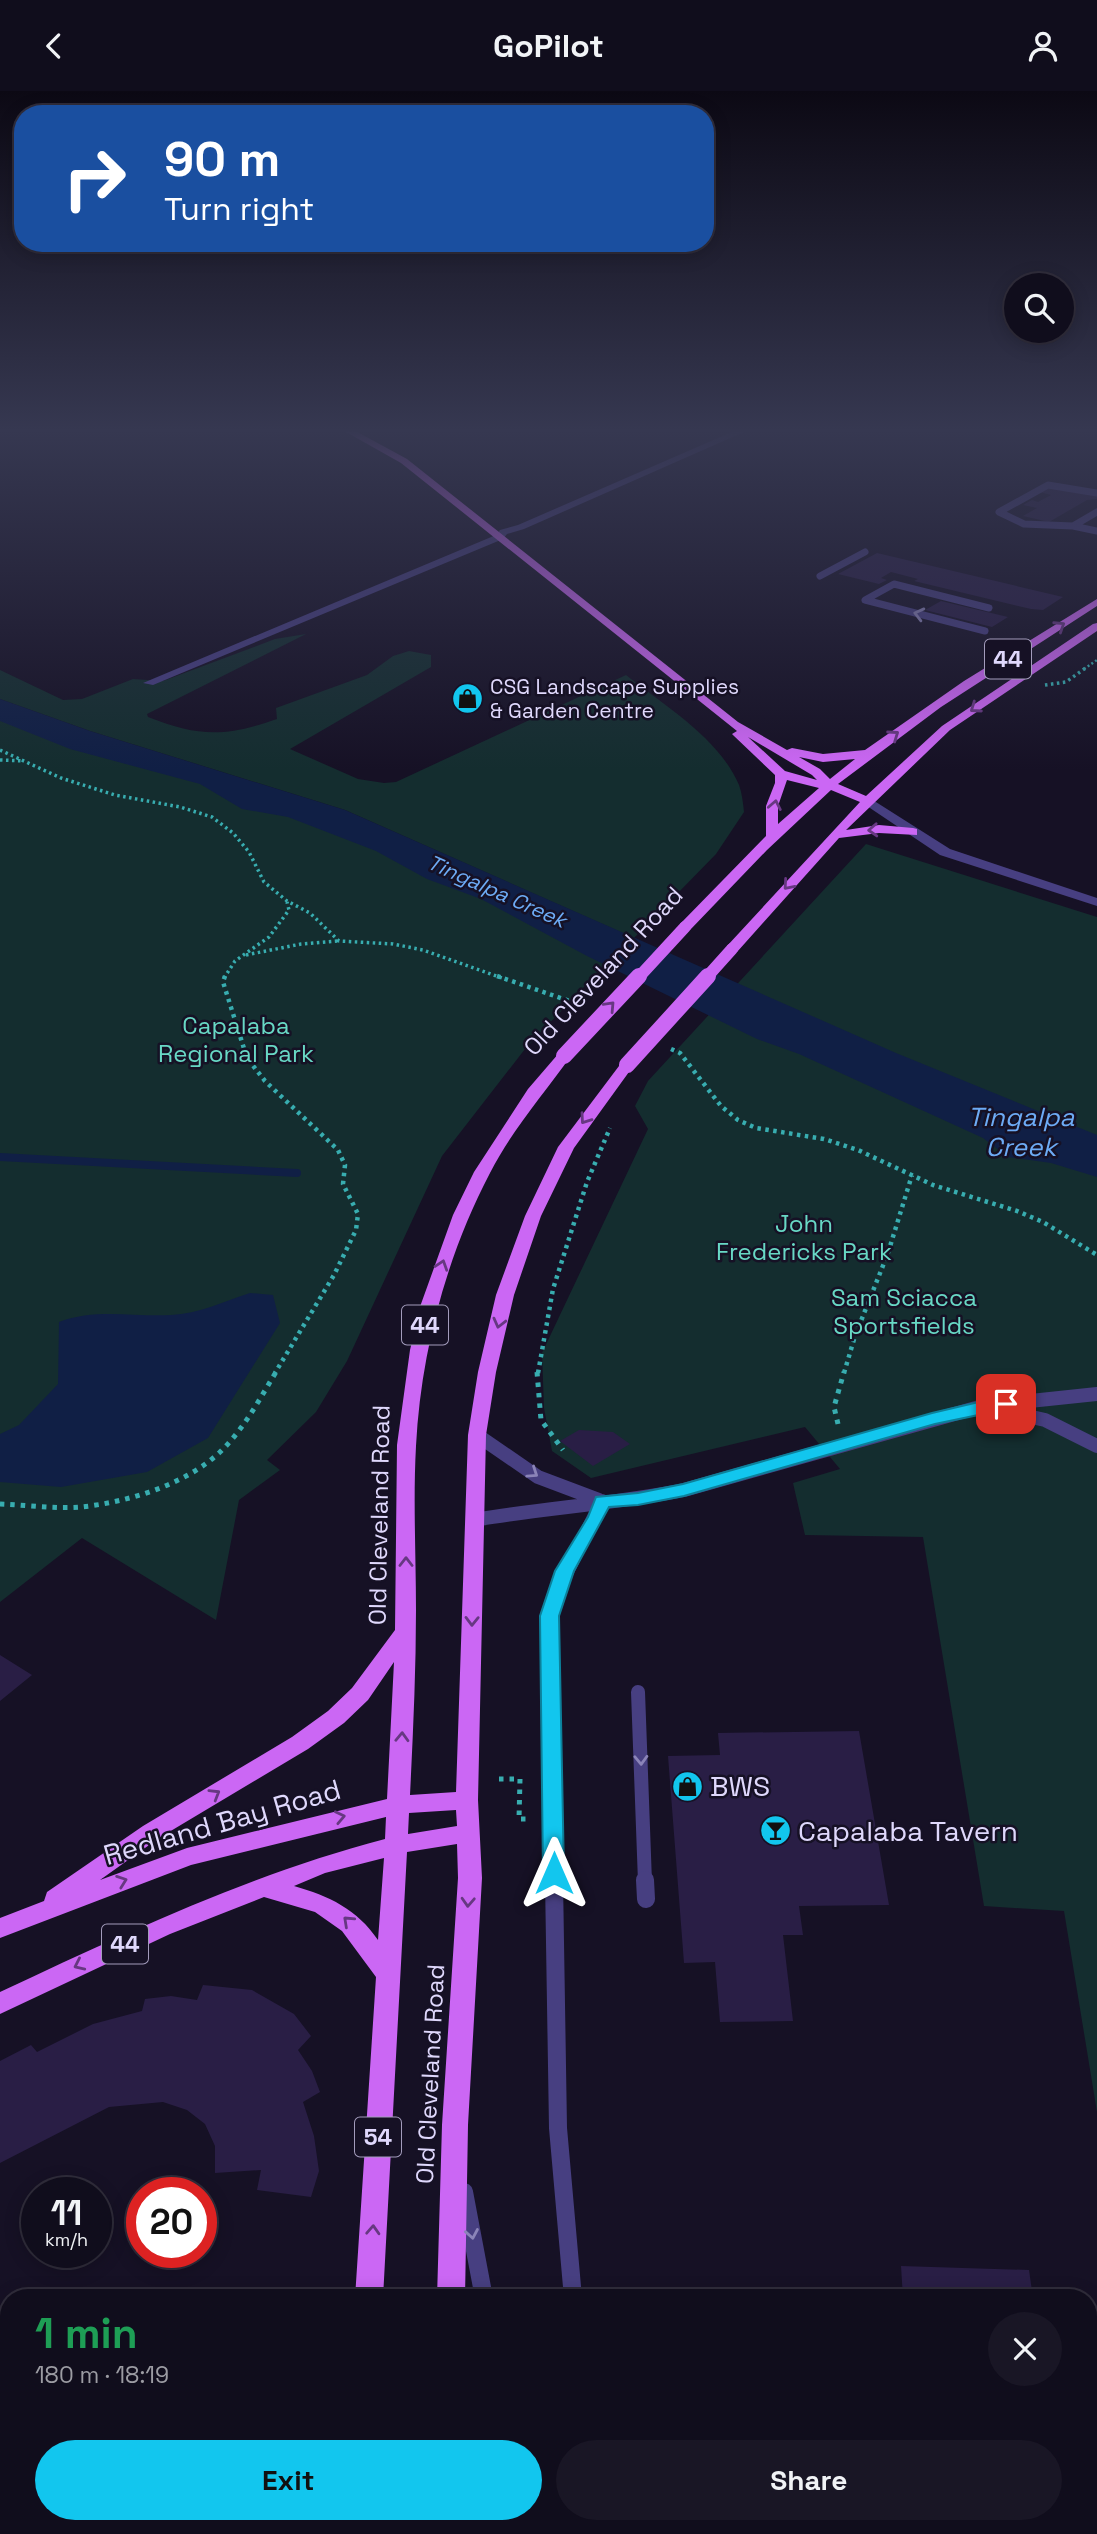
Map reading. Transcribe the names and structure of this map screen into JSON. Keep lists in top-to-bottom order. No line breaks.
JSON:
{"streets":{"main road":["44","Old Cleveland Road","Redland Bay Road","54"]},"crossings":[["44","Old Cleveland Road"],["Old Cleveland Road","Redland Bay Road"]],"water":["Tingalpa Creek"],"parks":["Capalaba Regional Park","John Fredericks Park","Sam Sciacca Sportsfields"],"places":{"shop":["CSG Landscape Supplies & Garden Centre","BWS"],"bar":["Capalaba Tavern"]},"page":{"header":"GoPilot","turn":["90 m","Turn right"],"speed":"11 km/h","limit":"20","heading":["1 min","180 m · 18:19"],"buttons":["Exit","Share"]}}
